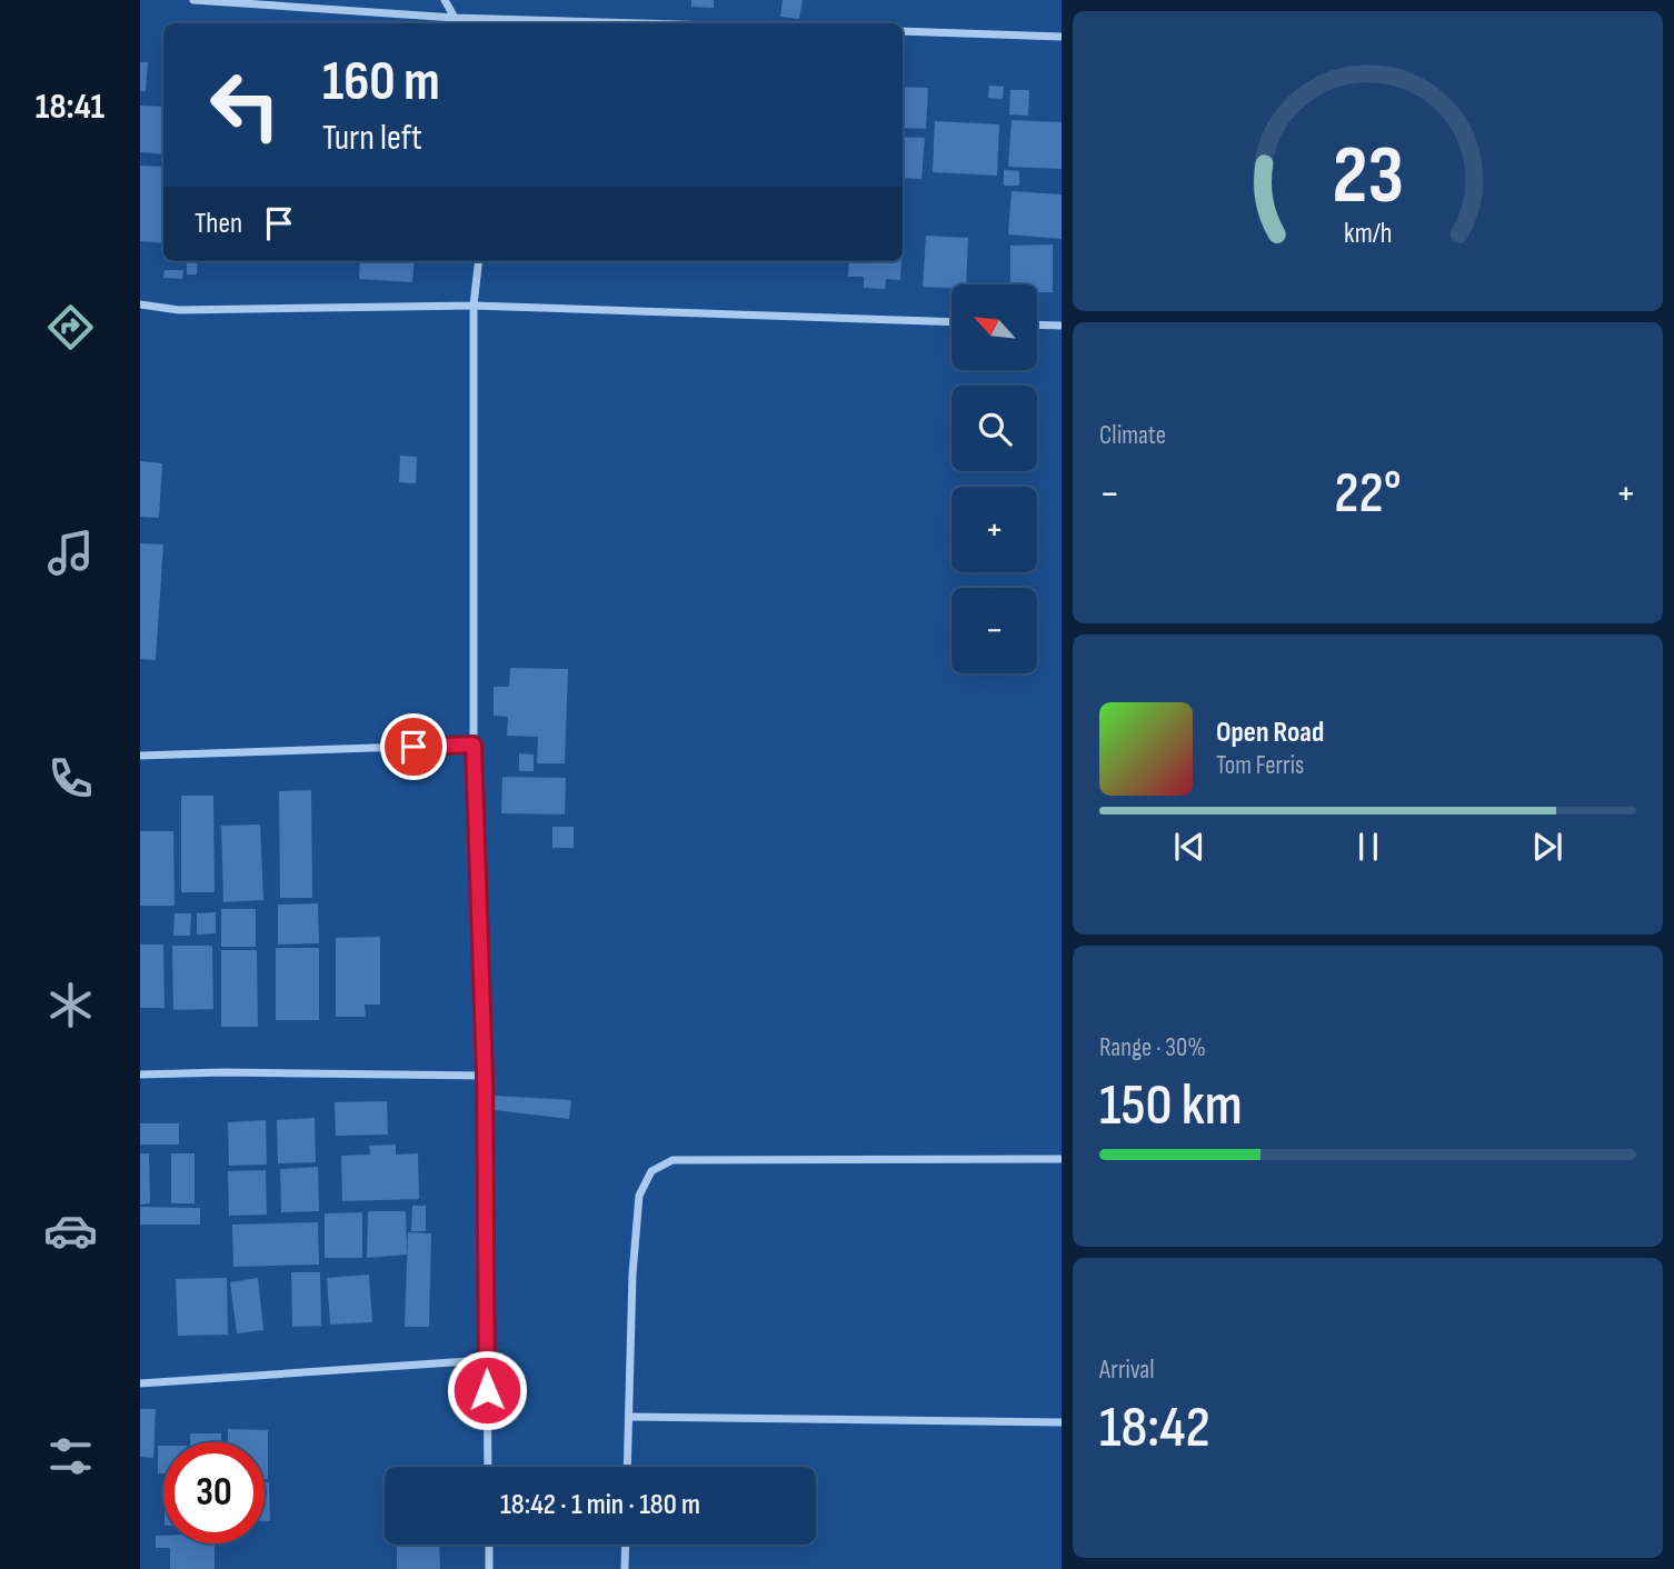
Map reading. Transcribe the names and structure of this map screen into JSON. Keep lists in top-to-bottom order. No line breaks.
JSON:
{"north":"top left","page":{"tabs":"18:41","turn":["160 m","Turn left"],"then":"Then","map_buttons":["+","−"],"tile":["Climate",["Range · 30%","150 km"],["Arrival","18:42"]],"heat":["−","22°","+"],"song":["Open Road","Tom Ferris"],"limit":"30","trip":"18:42 · 1 min · 180 m","gauge":["23","km/h"]}}
